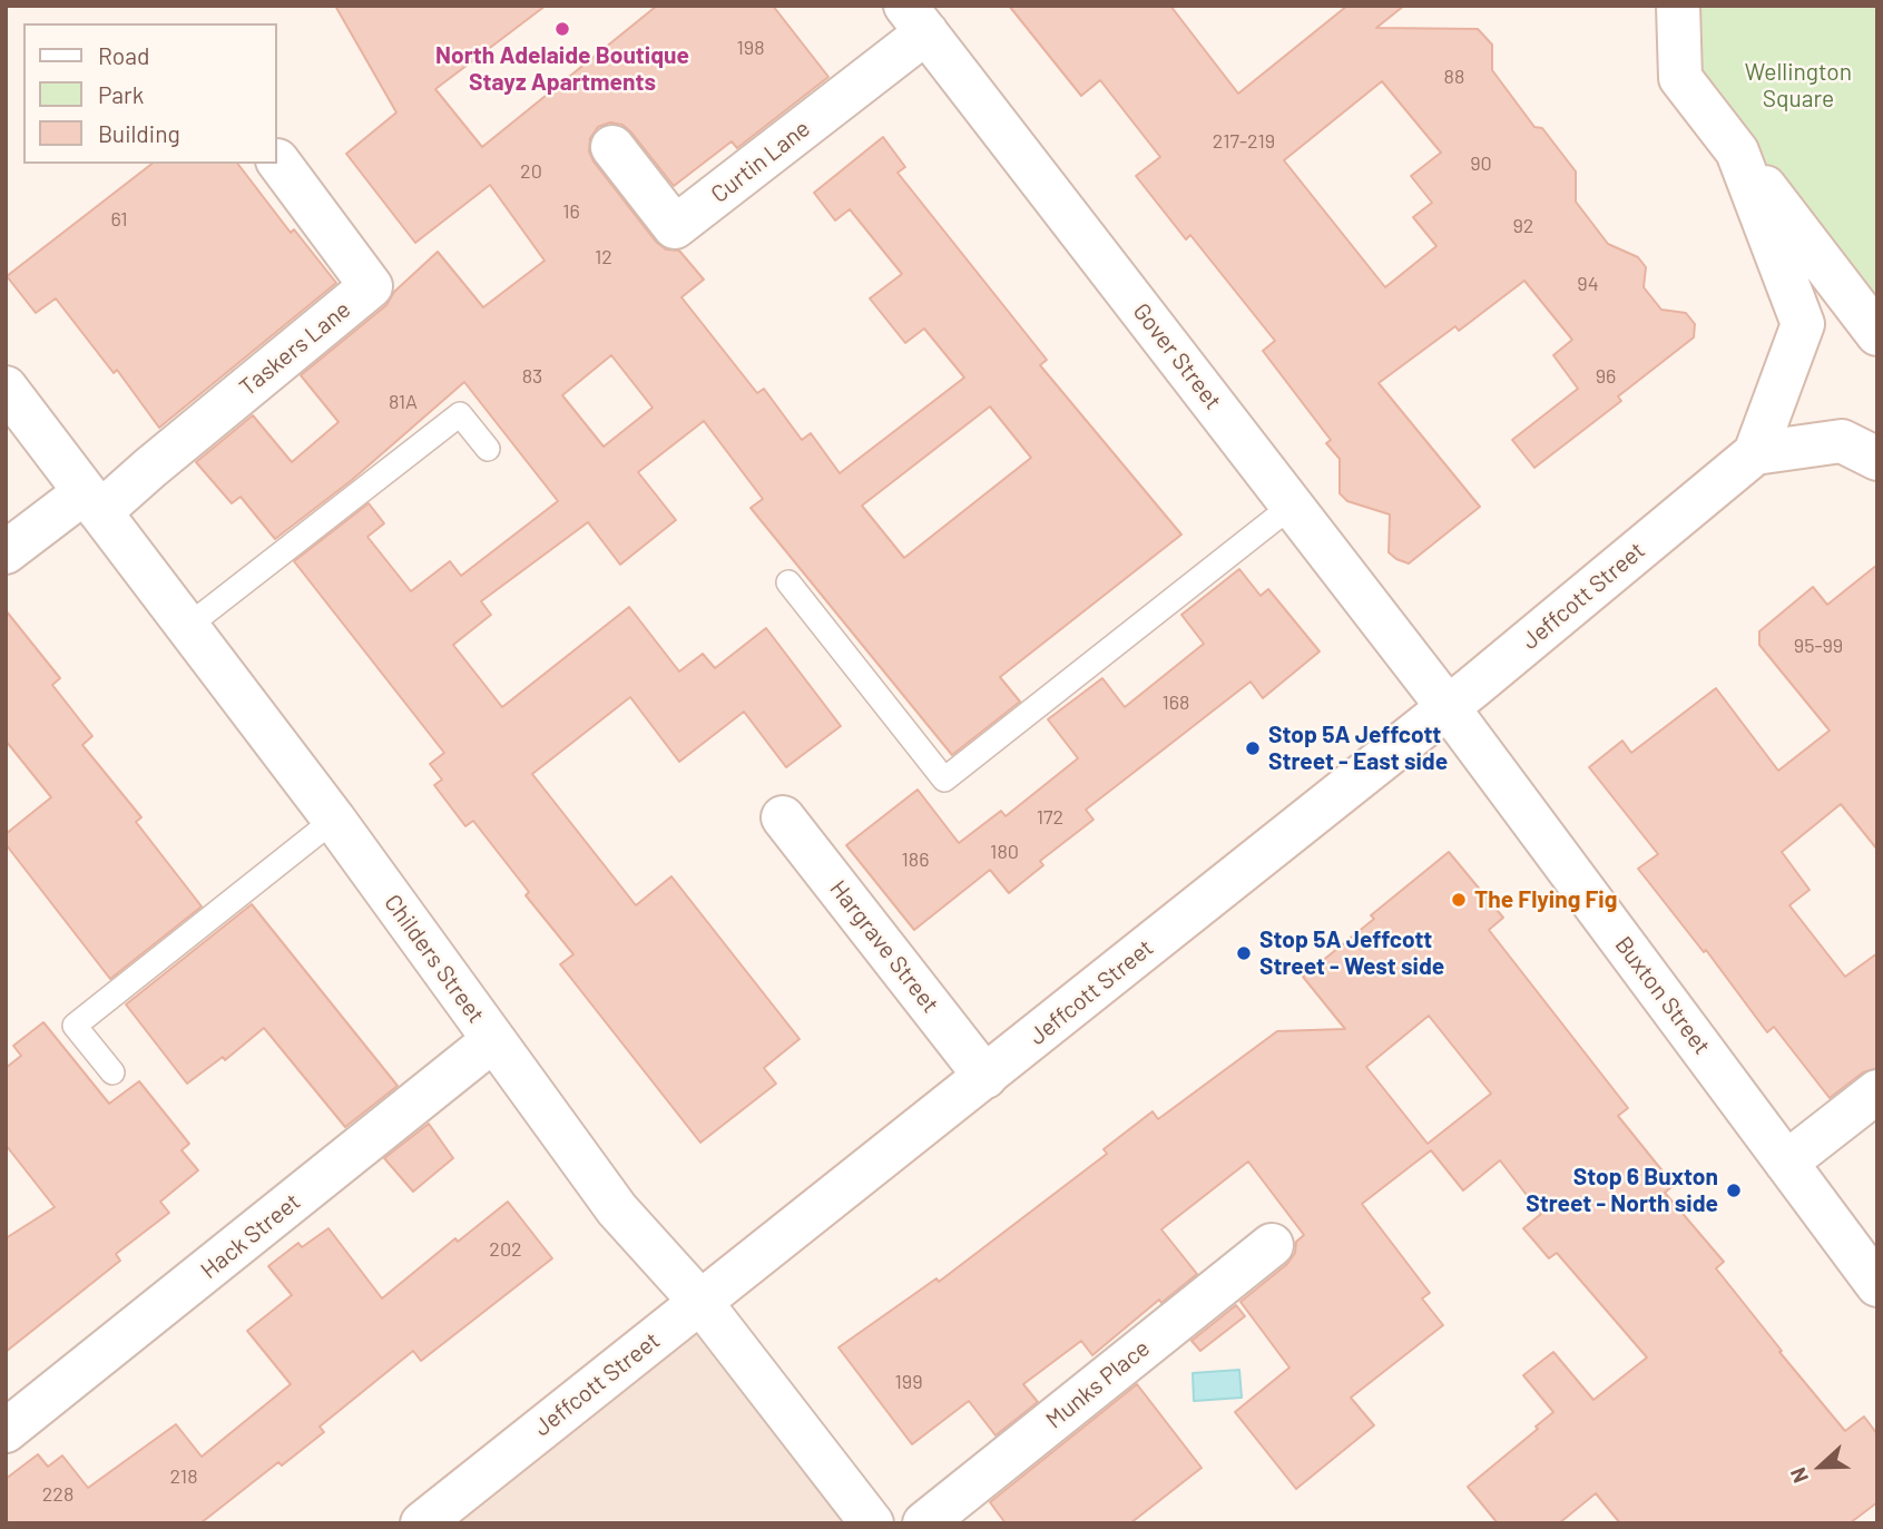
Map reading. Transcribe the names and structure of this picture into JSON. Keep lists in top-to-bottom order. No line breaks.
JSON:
{"streets":{"street":["Curtin Lane","Taskers Lane","Gover Street","Jeffcott Street","Hargrave Street","Childers Street","Buxton Street","Hack Street","Munks Place"]},"crossings":[["Curtin Lane","Gover Street"],["Taskers Lane","Childers Street"],["Gover Street","Jeffcott Street"],["Gover Street","Buxton Street"],["Jeffcott Street","Hargrave Street"],["Jeffcott Street","Childers Street"],["Jeffcott Street","Buxton Street"],["Childers Street","Hack Street"]],"parks":["Wellington Square"],"places":["North Adelaide Boutique Stayz Apartments","Stop 5A Jeffcott Street - East side","The Flying Fig","Stop 5A Jeffcott Street - West side","Stop 6 Buxton Street - North side"],"house_numbers":["198","88","217-219","90","20","16","61","92","12","94","83","96","81A","95-99","168","172","180","186","202","199","218","228"],"legend":["Road","Park","Building"],"north":"left"}
